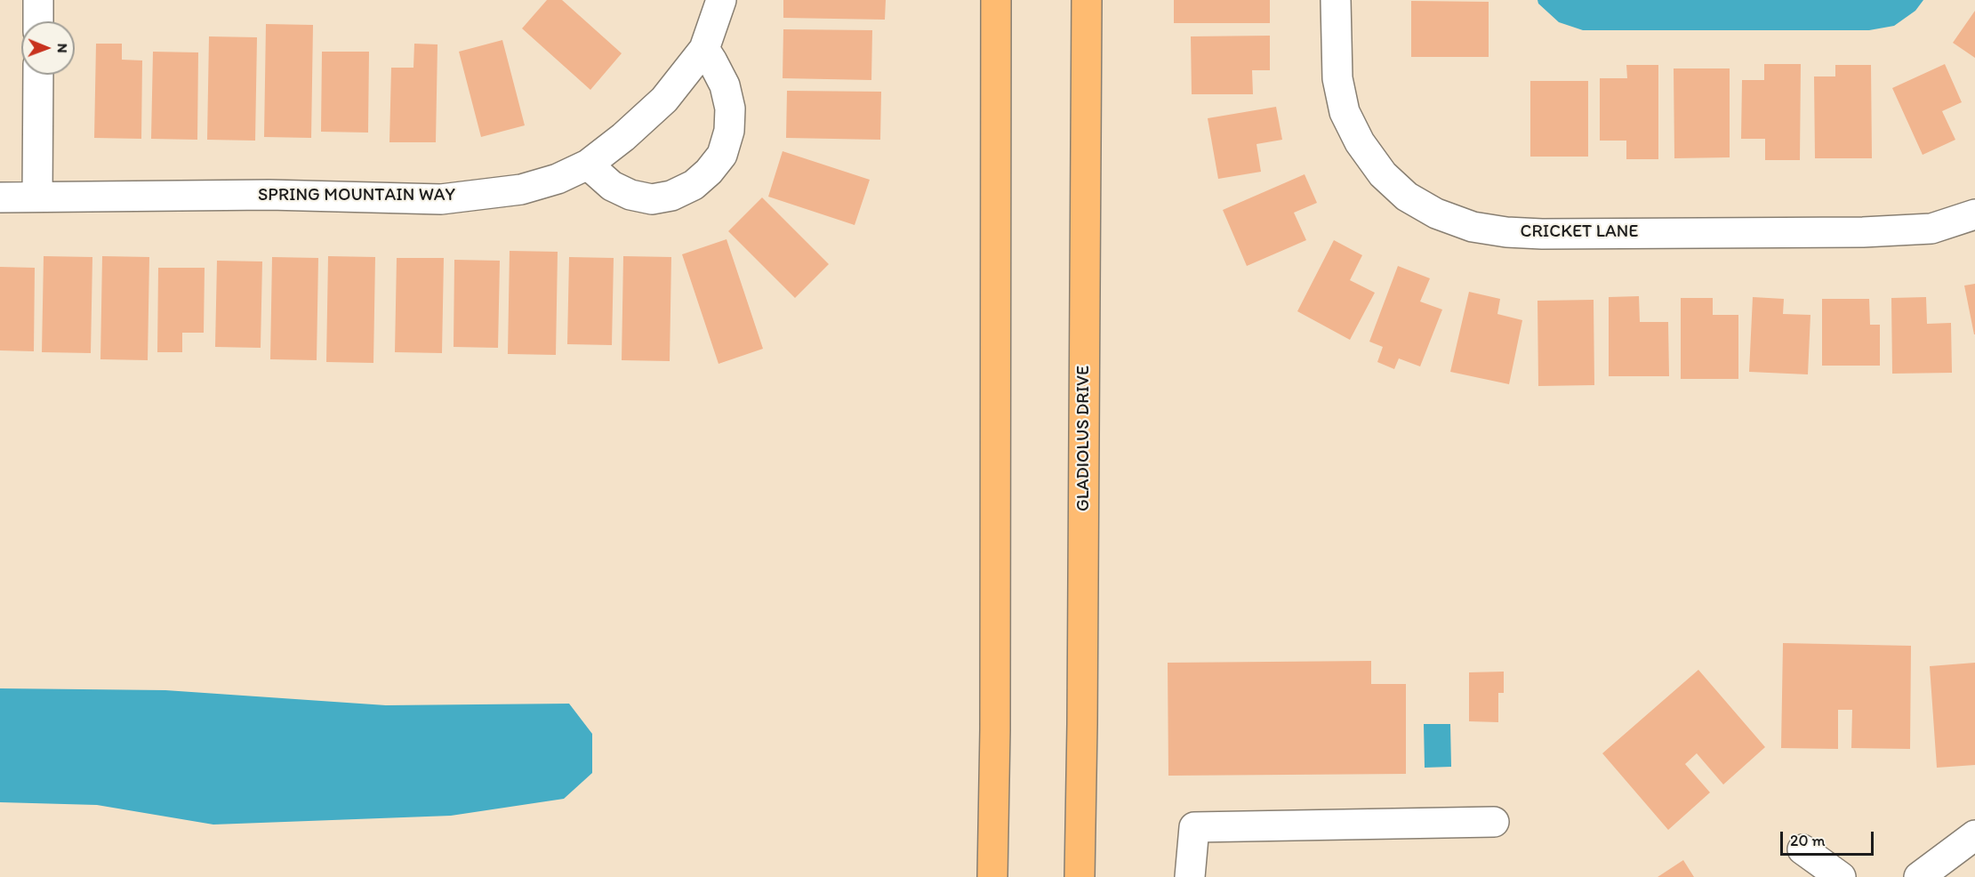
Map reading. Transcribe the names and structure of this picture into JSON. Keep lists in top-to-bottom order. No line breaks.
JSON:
{"streets":{"main road":["GLADIOLUS DRIVE"],"street":["SPRING MOUNTAIN WAY","CRICKET LANE"]},"scale_bar":"20 m","north":"right"}
